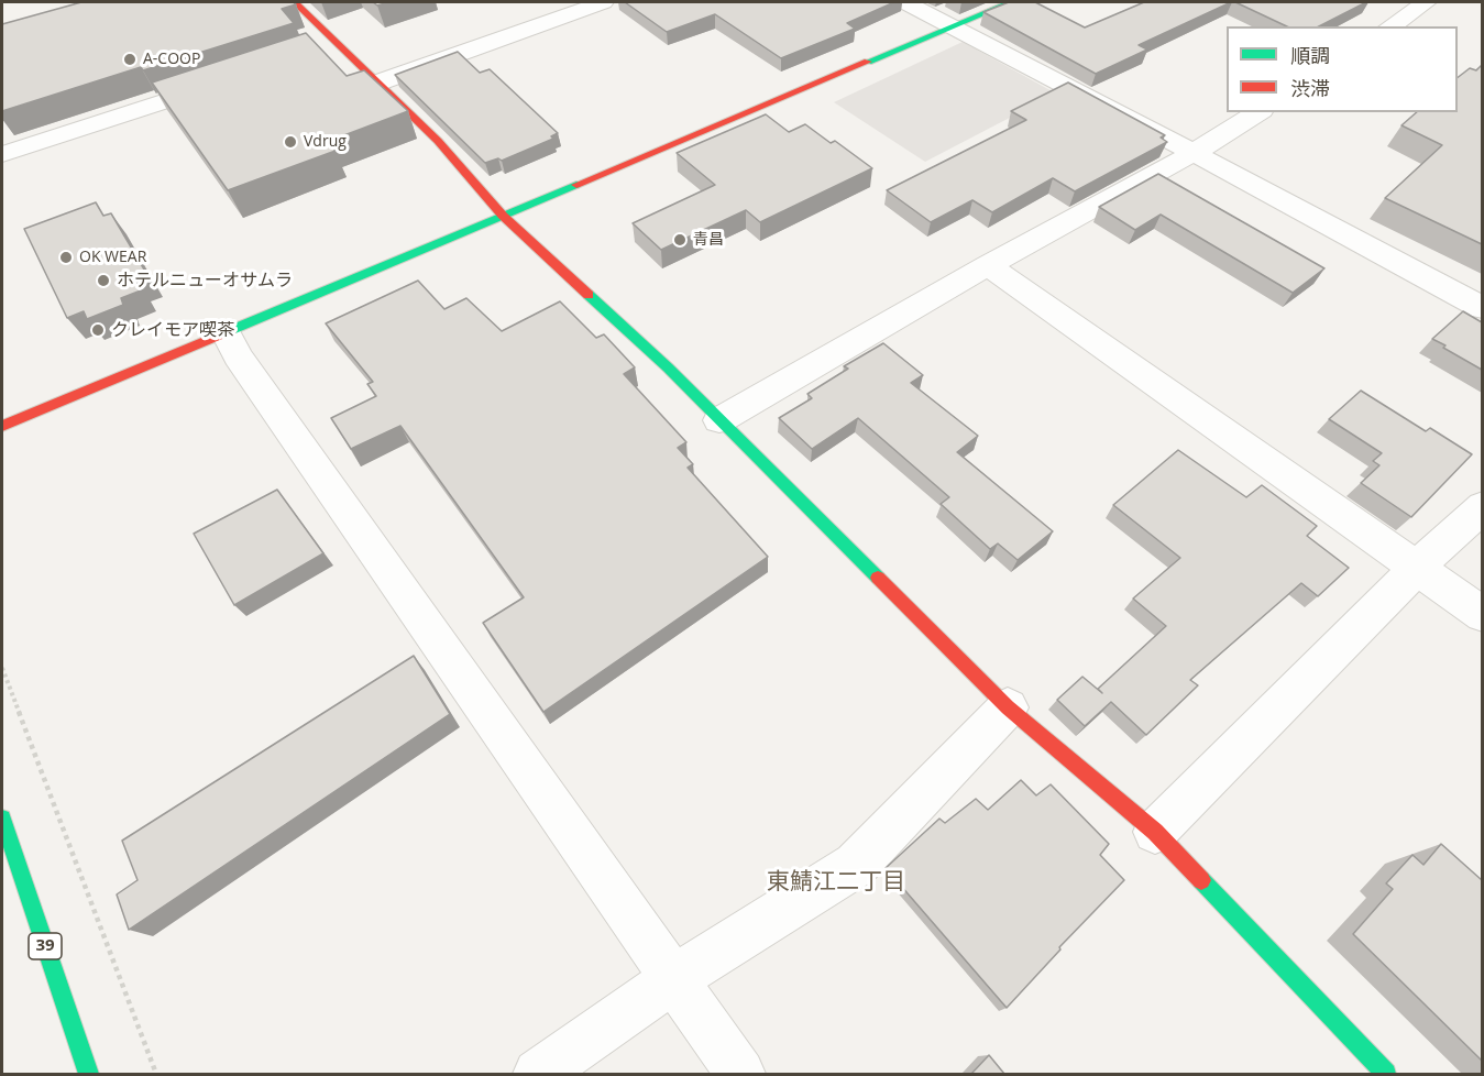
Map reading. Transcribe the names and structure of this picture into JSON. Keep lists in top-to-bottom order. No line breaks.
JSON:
{"streets":{"street":["39"]},"districts":["東鯖江二丁目"],"places":["A-COOP","Vdrug","青昌","OK WEAR","ホテルニューオサムラ","クレイモア喫茶"],"legend":["順調","渋滞"]}
